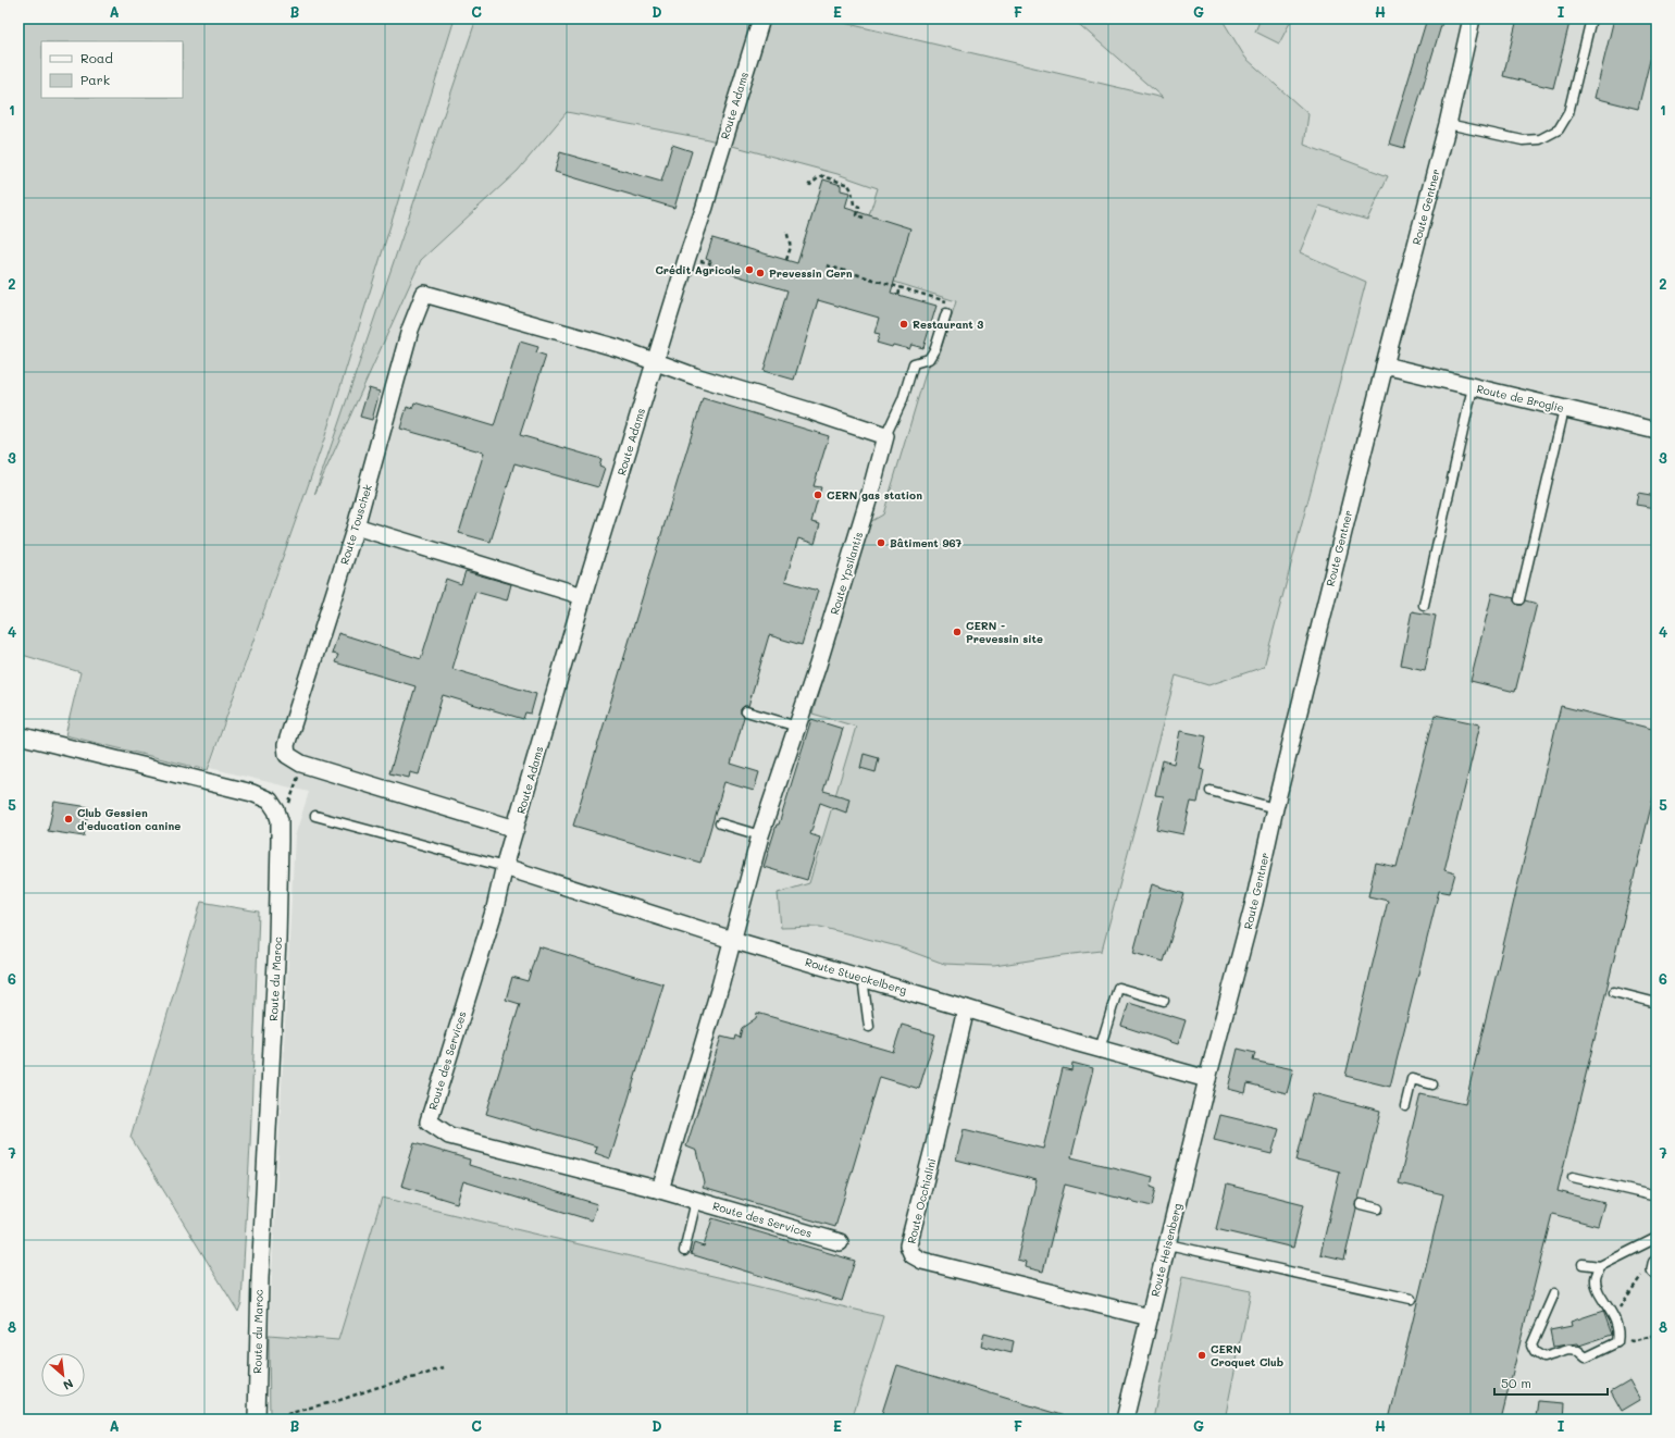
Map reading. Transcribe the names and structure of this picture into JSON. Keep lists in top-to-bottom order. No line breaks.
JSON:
{"streets":{"street":["Route Adams","Route Gentner","Route de Broglie","Route Touschek","Route Ypsilantis","Route Stueckelberg","Route du Maroc","Route des Services","Route Occhialini","Route Heisenberg"]},"crossings":[["Route Adams","Route Touschek"],["Route Adams","Route Stueckelberg"],["Route Adams","Route des Services"],["Route Gentner","Route de Broglie"],["Route Gentner","Route Stueckelberg"],["Route Gentner","Route Heisenberg"],["Route Ypsilantis","Route Stueckelberg"],["Route Stueckelberg","Route des Services"],["Route Stueckelberg","Route Occhialini"],["Route Stueckelberg","Route Heisenberg"],["Route Occhialini","Route Heisenberg"]],"places":["Crédit Agricole","Prevessin Cern","Restaurant 3","CERN gas station","Bâtiment 967","CERN - Prevessin site","Club Gessien d'education canine","CERN Croquet Club"],"legend":["Road","Park"],"scale_bar":"50 m","north":"bottom right","grid":{"columns":["A","B","C","D","E","F","G","H","I"],"rows":["1","2","3","4","5","6","7","8"]}}
